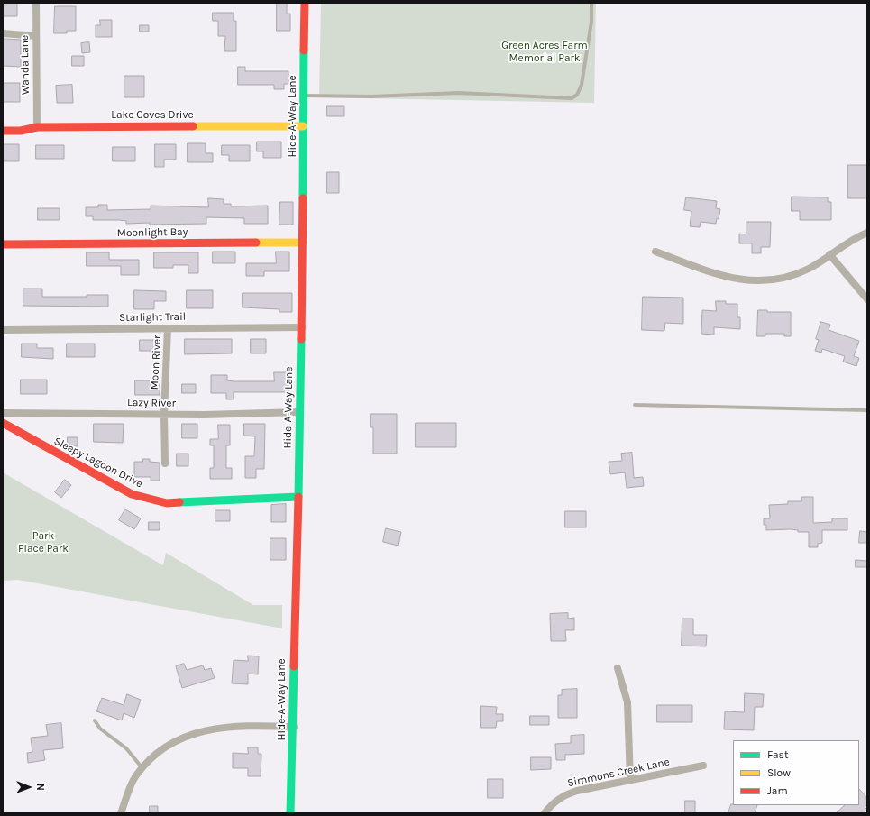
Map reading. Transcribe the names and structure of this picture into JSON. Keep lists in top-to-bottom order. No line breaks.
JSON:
{"streets":{"street":["Wanda Lane","Lake Coves Drive","Hide-A-Way Lane","Moonlight Bay","Starlight Trail","Moon River","Lazy River","Sleepy Lagoon Drive","Simmons Creek Lane"]},"crossings":[["Wanda Lane","Lake Coves Drive"],["Lake Coves Drive","Hide-A-Way Lane"],["Hide-A-Way Lane","Moonlight Bay"],["Hide-A-Way Lane","Starlight Trail"],["Hide-A-Way Lane","Lazy River"],["Hide-A-Way Lane","Sleepy Lagoon Drive"],["Starlight Trail","Moon River"],["Moon River","Lazy River"]],"parks":["Green Acres Farm Memorial Park","Park Place Park"],"legend":["Fast","Slow","Jam"],"north":"right"}
